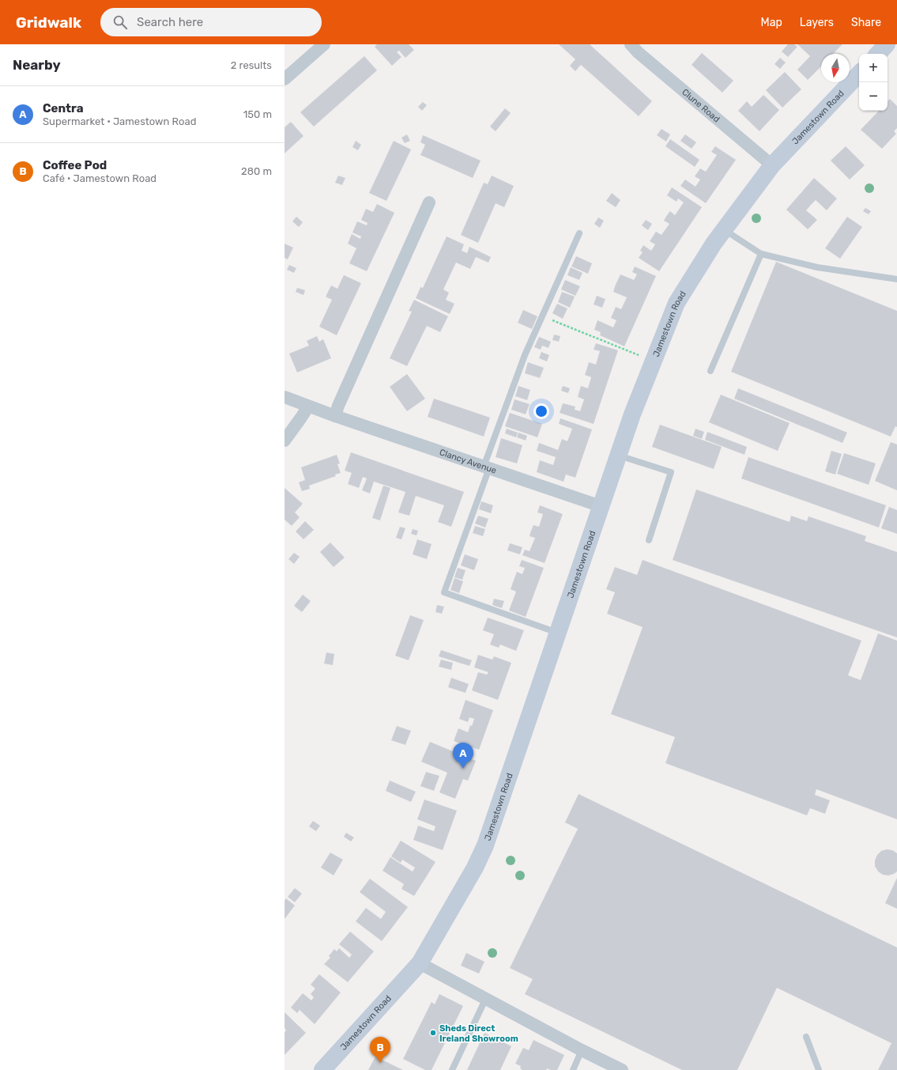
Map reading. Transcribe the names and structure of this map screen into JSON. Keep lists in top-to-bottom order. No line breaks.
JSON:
{"streets":{"street":["Clune Road","Jamestown Road","Clancy Avenue"]},"crossings":[["Clune Road","Jamestown Road"],["Jamestown Road","Clancy Avenue"]],"places":["Sheds Direct Ireland Showroom"],"north":"bottom","page":{"header":"Gridwalk","search":"Search here","nav":["Map","Layers","Share"],"heading":["Nearby","2 results"],"map_buttons":["+","−"],"list":[{"mark":"A","name":"Centra","note":"Supermarket · Jamestown Road","value":"150 m"},{"mark":"B","name":"Coffee Pod","note":"Café · Jamestown Road","value":"280 m"}],"pins":["A","B"]}}
